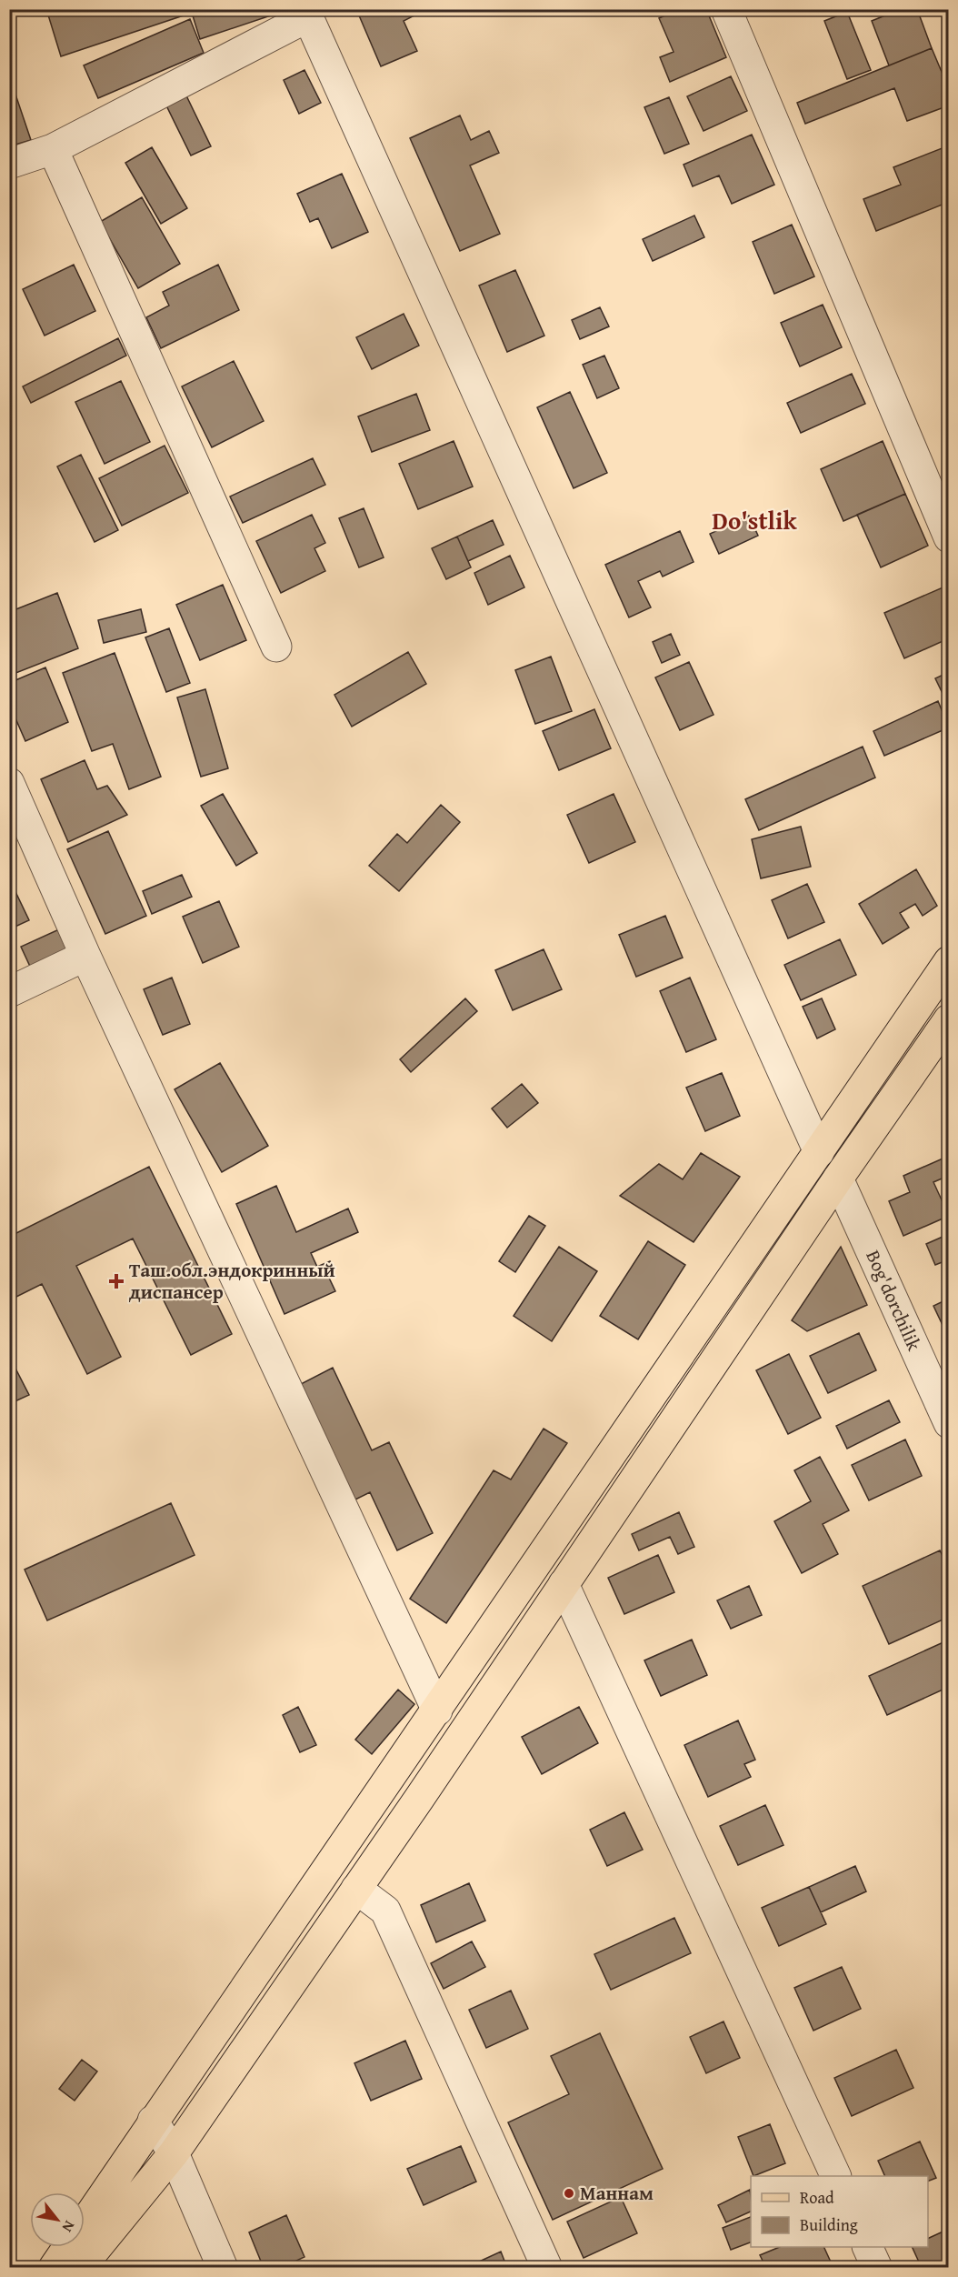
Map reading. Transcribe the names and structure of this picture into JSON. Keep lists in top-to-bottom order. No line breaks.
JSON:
{"streets":{"street":["Bog'dorchilik"]},"districts":["Do'stlik"],"places":{"health":["Таш.обл.эндокринный диспансер"],"other":["Маннам"]},"legend":["Road","Building"],"north":"bottom right"}
